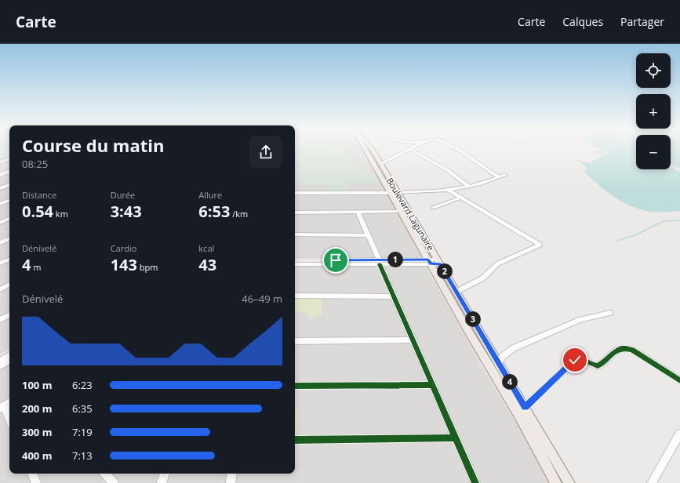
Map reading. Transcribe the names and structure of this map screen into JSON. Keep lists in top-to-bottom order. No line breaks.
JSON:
{"streets":{"main road":["Boulevard Lagunaire"]},"page":{"header":"Carte","nav":["Carte","Calques","Partager"],"map_buttons":["+","−"],"heading":["Course du matin","08:25"],"stats":[["Distance","0.54 km"],["Durée","3:43"],["Allure","6:53 /km"],["Dénivelé","4 m"],["Cardio","143 bpm"],["kcal","43"]],"pins":["1","2","3","4"],"chart":["Dénivelé","46–49 m"],"list":[{"name":"100 m","note":"6:23"},{"name":"200 m","note":"6:35"},{"name":"300 m","note":"7:19"},{"name":"400 m","note":"7:13"}]}}
